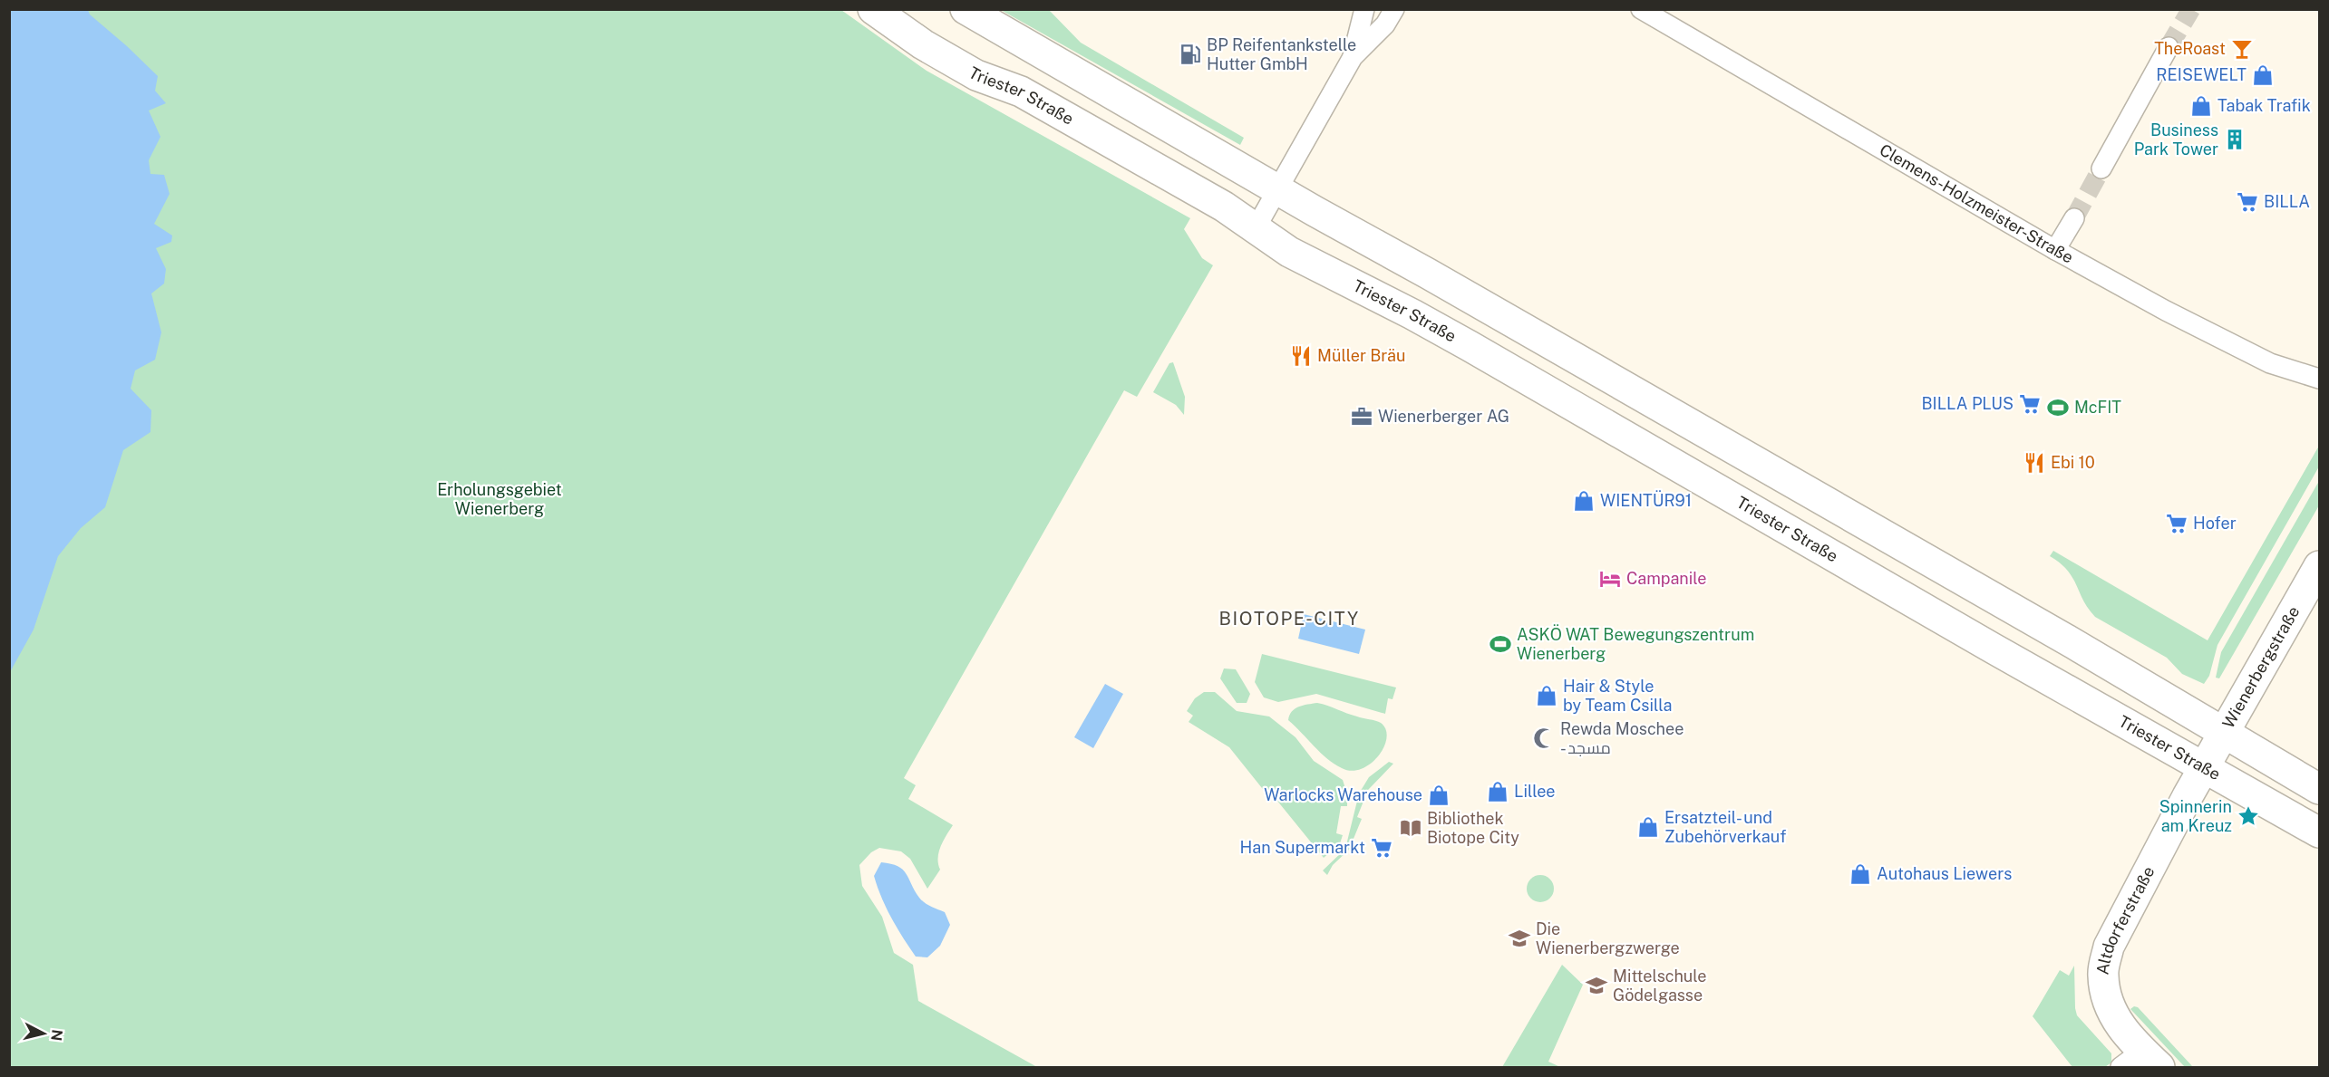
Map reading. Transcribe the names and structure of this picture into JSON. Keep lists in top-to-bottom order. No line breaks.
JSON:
{"streets":{"main road":["Triester Straße","Wienerbergstraße","Altdorferstraße"],"street":["Clemens-Holzmeister-Straße"]},"crossings":[["Triester Straße","Wienerbergstraße"],["Triester Straße","Altdorferstraße"],["Wienerbergstraße","Altdorferstraße"]],"districts":["BIOTOPE-CITY"],"parks":["Erholungsgebiet Wienerberg"],"places":{"bar":["TheRoast"],"fuel station":["BP Reifentankstelle Hutter GmbH"],"shop":["REISEWELT","Tabak Trafik","WIENTÜR91","Hair & Style by Team Csilla","Lillee","Warlocks Warehouse","Ersatzteil- und Zubehörverkauf","Autohaus Liewers"],"building":["Business Park Tower"],"supermarket":["BILLA","BILLA PLUS","Hofer","Han Supermarkt"],"restaurant":["Müller Bräu","Ebi 10"],"sports":["McFIT","ASKÖ WAT Bewegungszentrum Wienerberg"],"office":["Wienerberger AG"],"hotel":["Campanile"],"mosque":["Rewda Moschee - مسجد"],"place":["Spinnerin am Kreuz"],"library":["Bibliothek Biotope City"],"school or university":["Die Wienerbergzwerge","Mittelschule Gödelgasse"]},"north":"right"}
